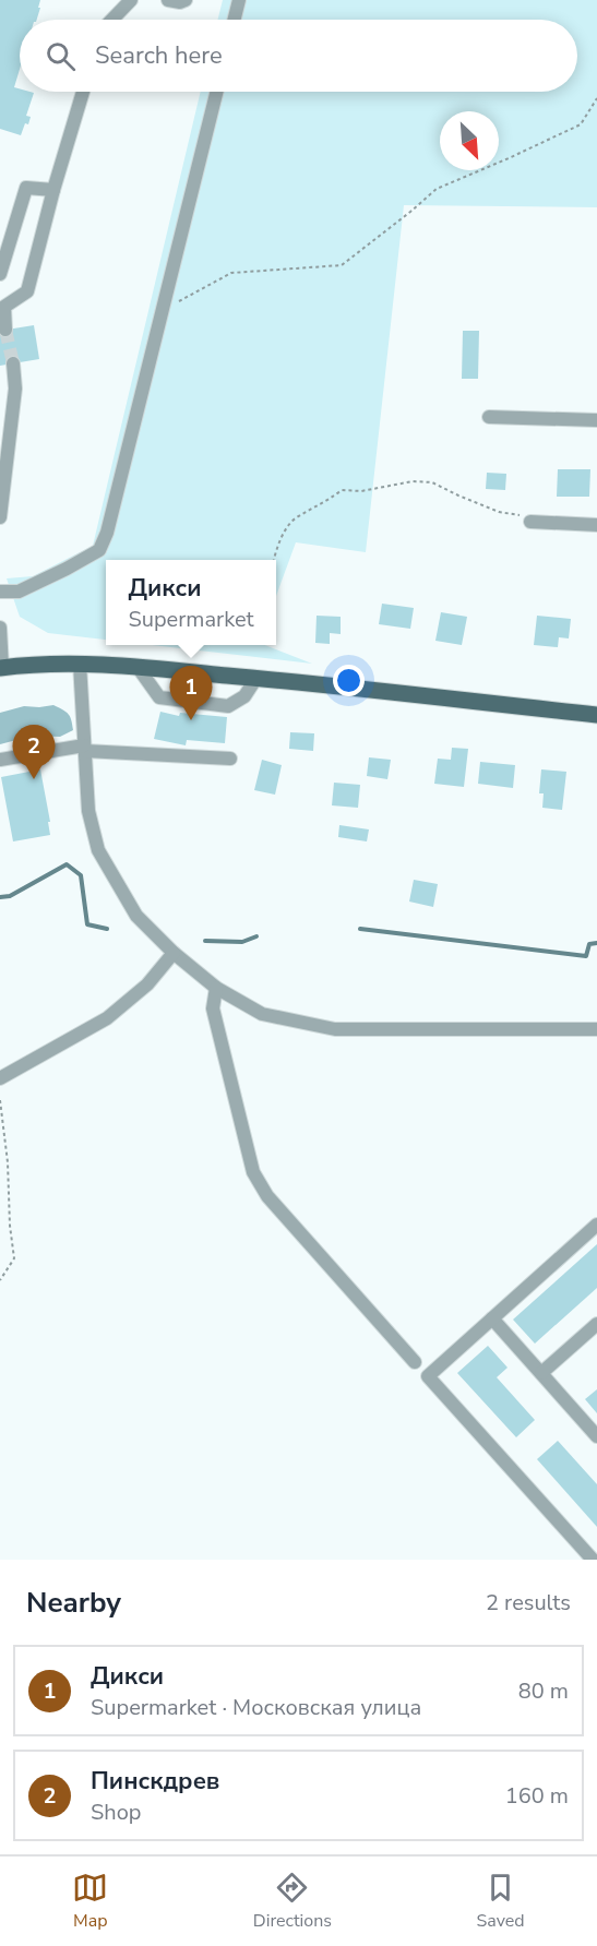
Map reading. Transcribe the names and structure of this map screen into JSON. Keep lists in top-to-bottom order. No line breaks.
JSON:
{"north":"bottom right","page":{"search":"Search here","popup":["Дикси","Supermarket"],"pins":["1","2"],"heading":["Nearby","2 results"],"list":[{"mark":"1","name":"Дикси","note":"Supermarket · Московская улица","value":"80 m"},{"mark":"2","name":"Пинскдрев","note":"Shop","value":"160 m"}],"nav":["Map","Directions","Saved"]}}
